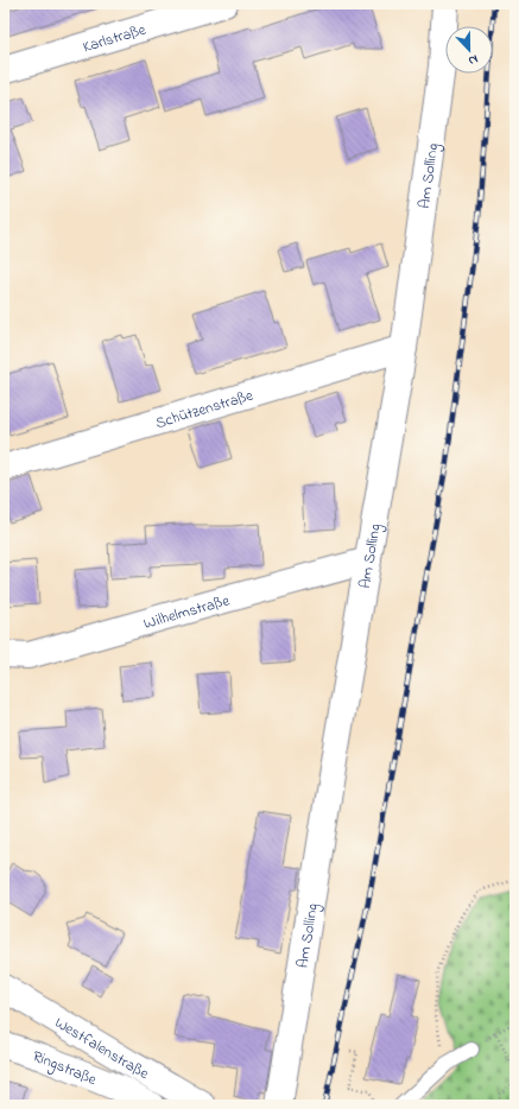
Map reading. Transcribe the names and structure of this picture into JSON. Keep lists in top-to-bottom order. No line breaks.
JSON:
{"streets":{"street":["Karlstraße","Am Solling","Schützenstraße","Wilhelmstraße","Westfalenstraße","Ringstraße"]},"crossings":[["Am Solling","Schützenstraße"],["Am Solling","Wilhelmstraße"]],"north":"bottom"}
